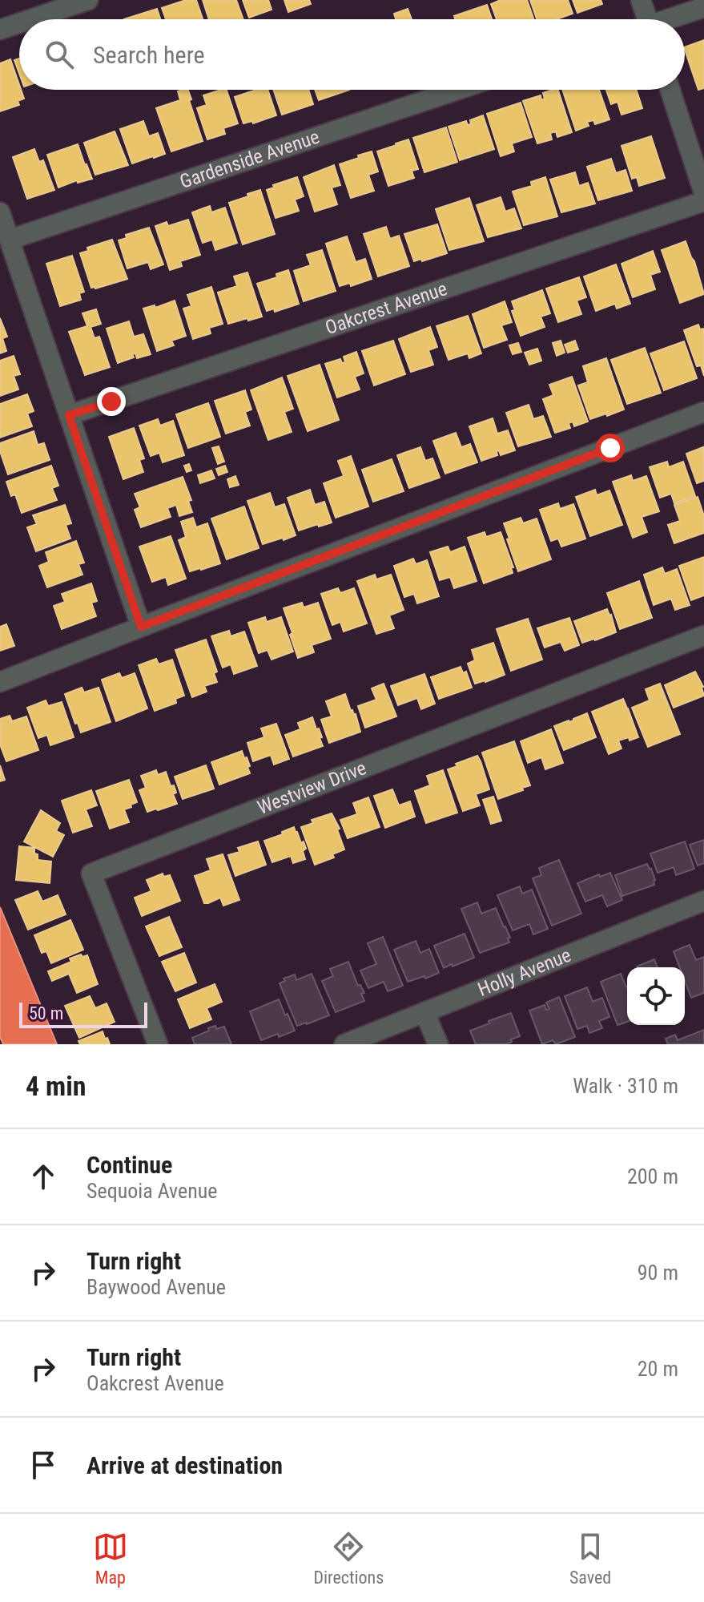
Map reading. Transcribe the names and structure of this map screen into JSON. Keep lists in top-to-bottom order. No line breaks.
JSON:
{"streets":{"street":["Gardenside Avenue","Oakcrest Avenue","Westview Drive","Holly Avenue"]},"scale_bar":"50 m","page":{"search":"Search here","scale":"50 m","heading":["4 min","Walk · 310 m"],"list":[["Continue","Sequoia Avenue","200 m"],["Turn right","Baywood Avenue","90 m"],["Turn right","Oakcrest Avenue","20 m"],"Arrive at destination"],"nav":["Map","Directions","Saved"]}}
